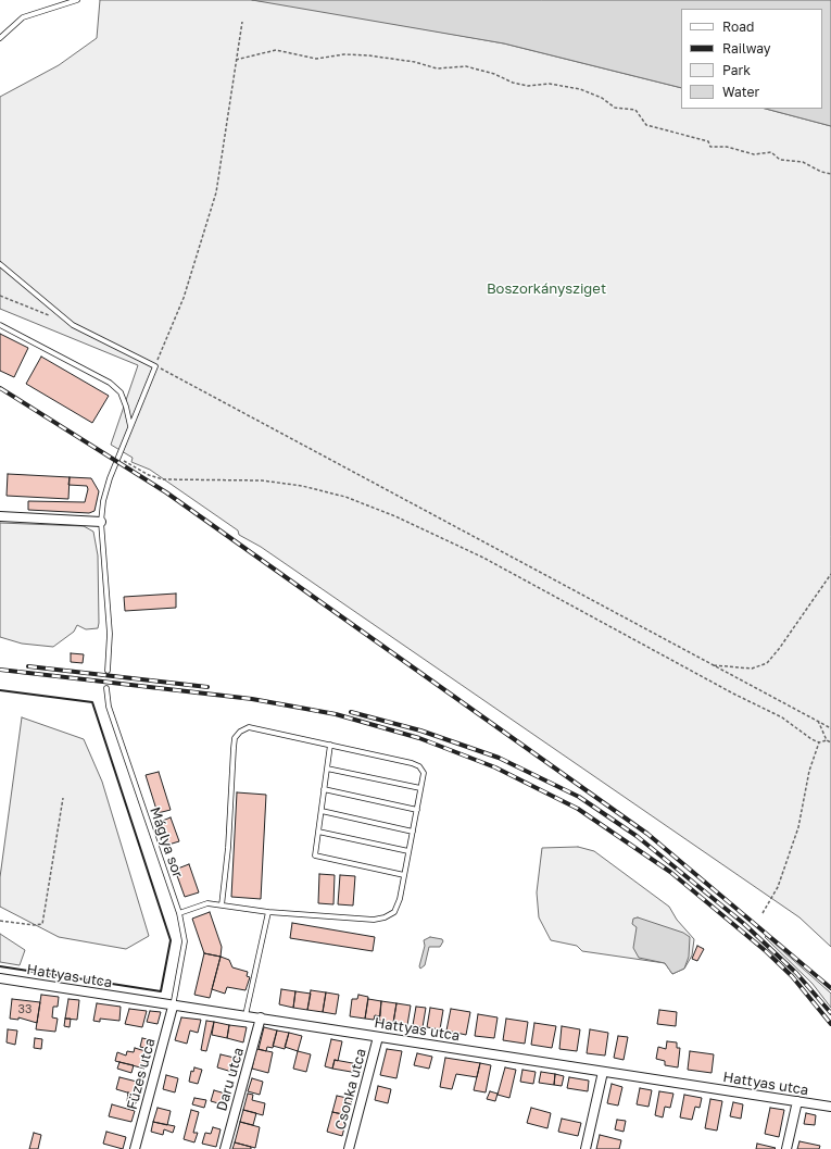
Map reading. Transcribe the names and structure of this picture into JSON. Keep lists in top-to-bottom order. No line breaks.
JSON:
{"streets":{"street":["Hattyas utca","Füzes utca","Daru utca","Csonka utca"],"lane":["Máglya sor"]},"crossings":[["Máglya sor","Hattyas utca"],["Máglya sor","Füzes utca"],["Hattyas utca","Füzes utca"],["Hattyas utca","Daru utca"],["Hattyas utca","Csonka utca"]],"parks":["Boszorkánysziget"],"house_numbers":["33"],"legend":["Road","Railway","Park","Water"]}
